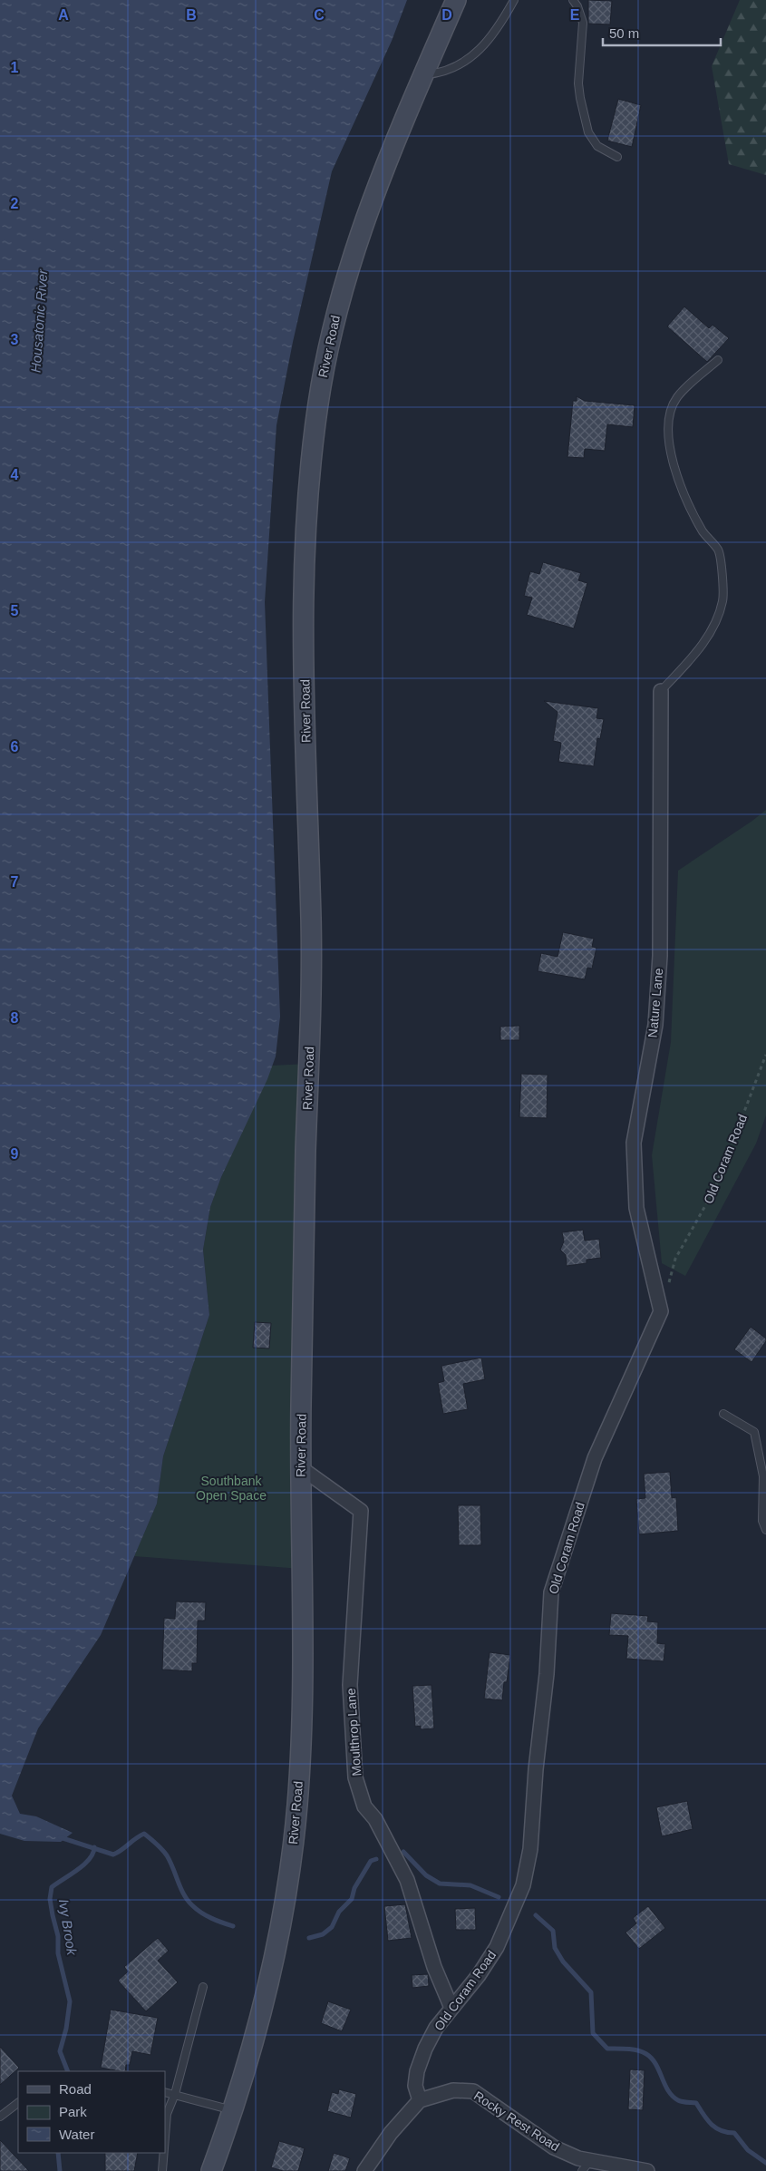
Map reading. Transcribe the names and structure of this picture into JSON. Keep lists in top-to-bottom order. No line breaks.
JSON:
{"streets":{"main road":["River Road"],"street":["Nature Lane","Old Coram Road","Moulthrop Lane","Rocky Rest Road"]},"crossings":[["River Road","Moulthrop Lane"],["Nature Lane","Old Coram Road"],["Old Coram Road","Moulthrop Lane"],["Old Coram Road","Rocky Rest Road"]],"water":["Housatonic River","Ivy Brook"],"parks":["Southbank Open Space"],"legend":["Road","Park","Water"],"scale_bar":"50 m","grid":{"columns":["A","B","C","D","E"],"rows":["1","2","3","4","5","6","7","8","9"]}}
